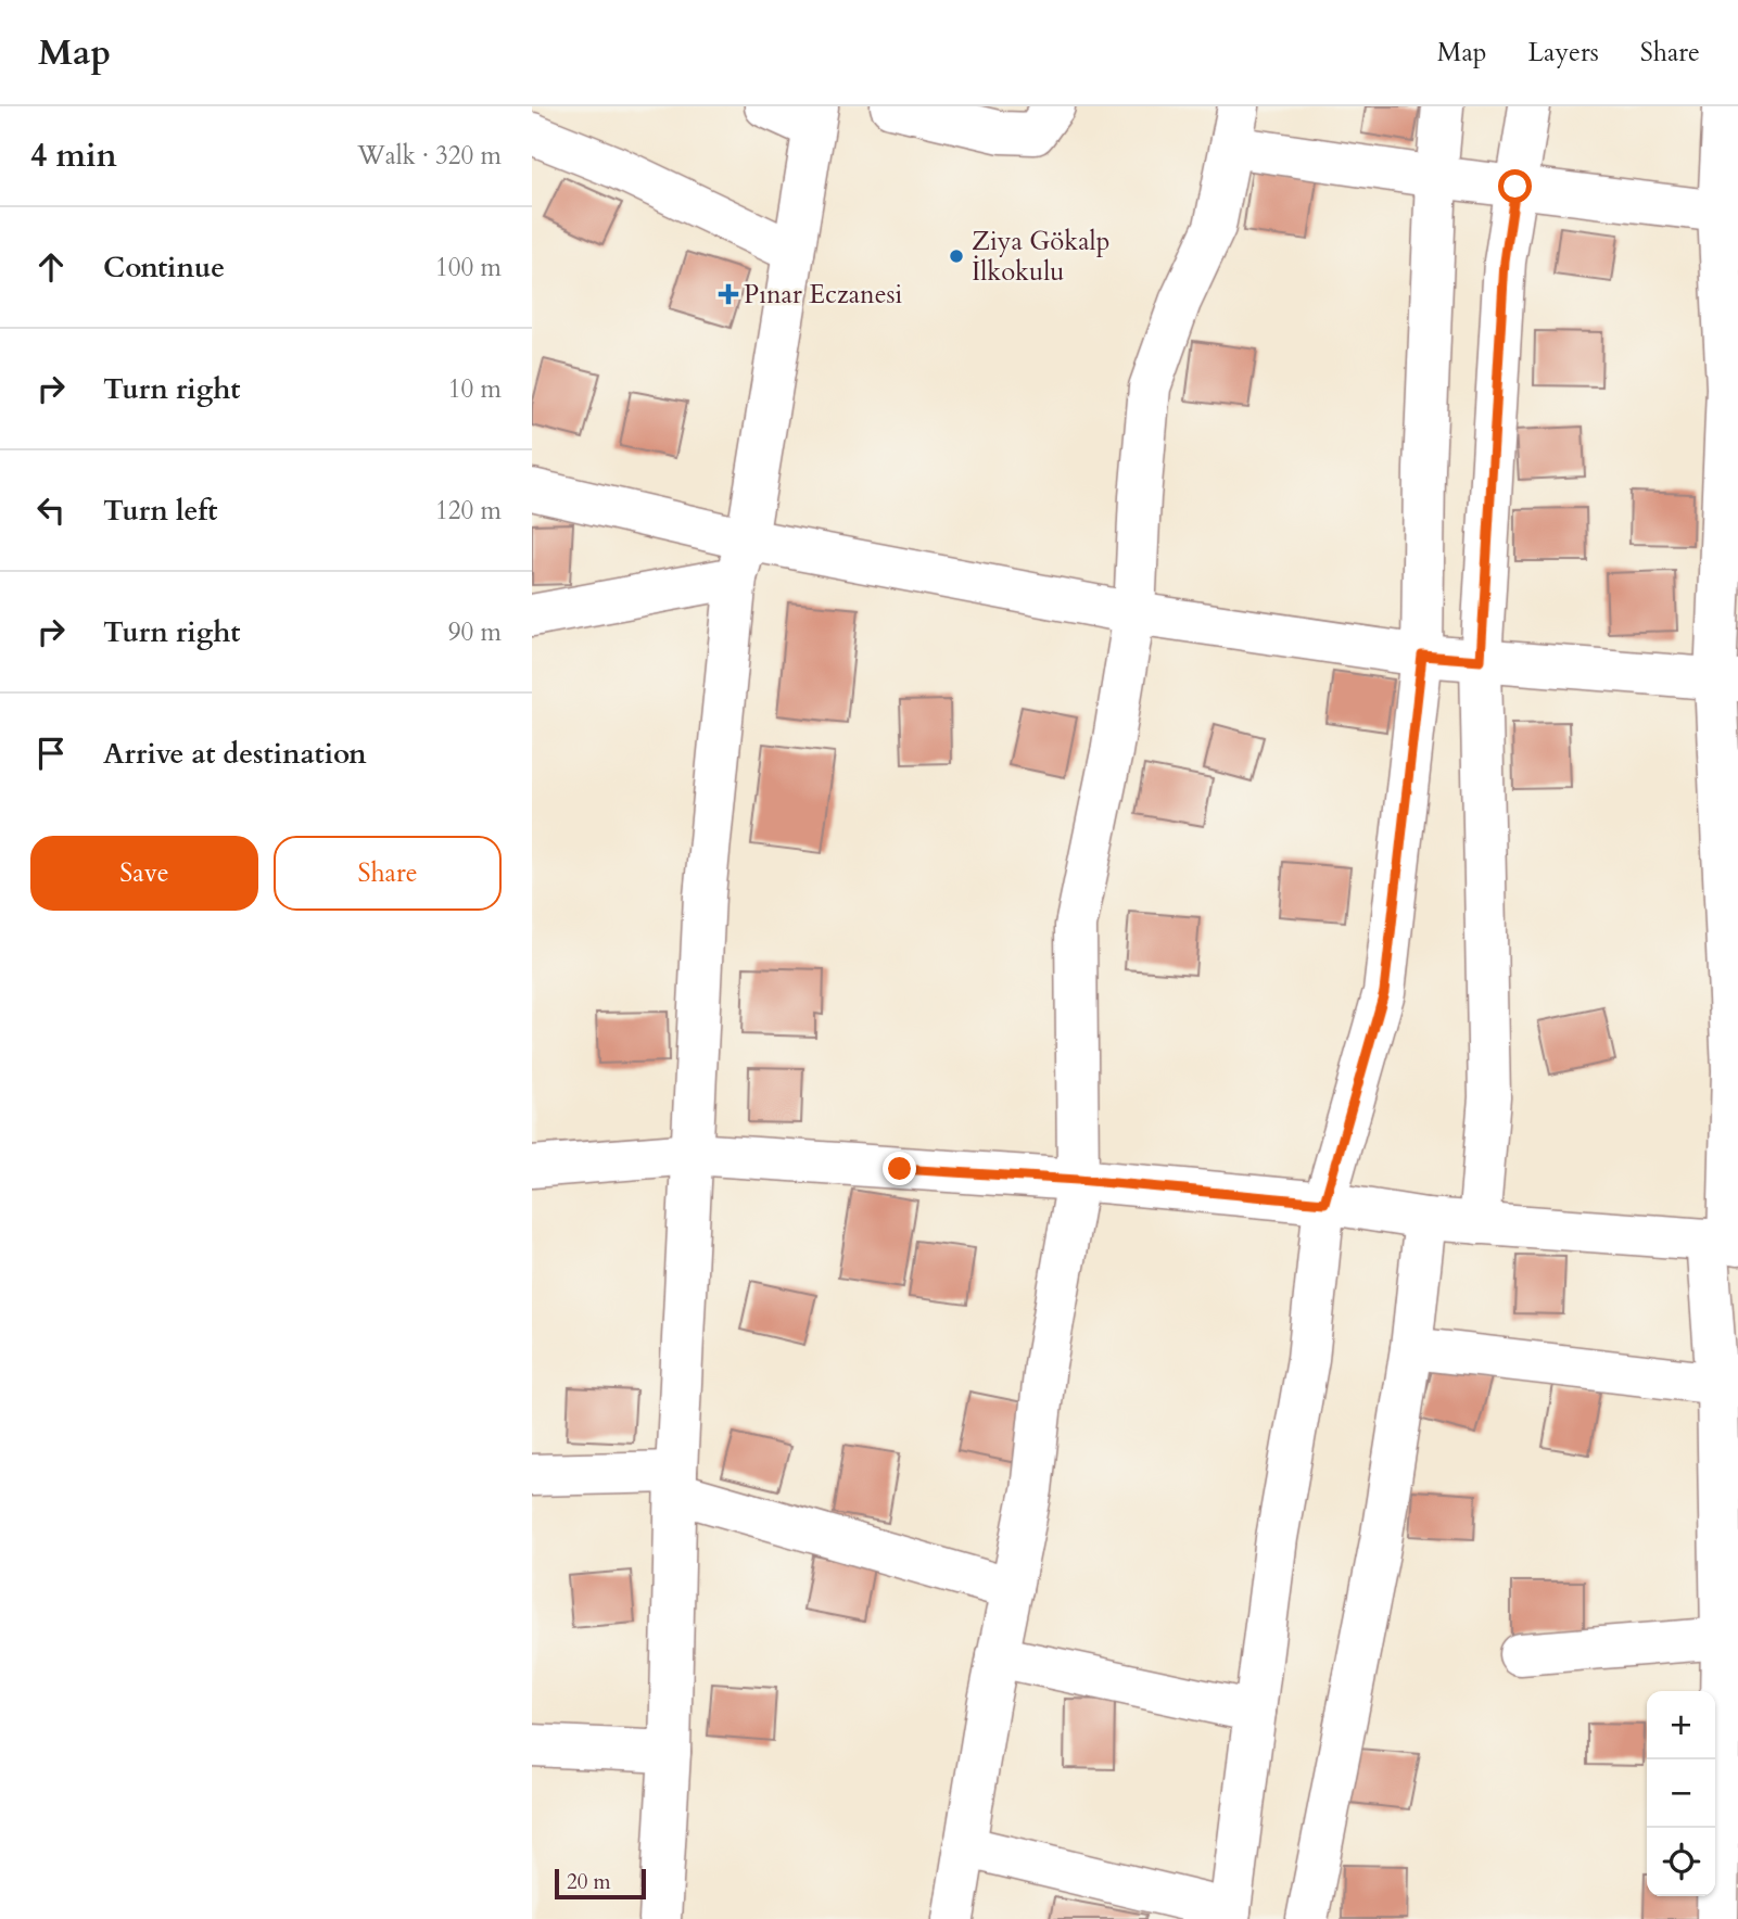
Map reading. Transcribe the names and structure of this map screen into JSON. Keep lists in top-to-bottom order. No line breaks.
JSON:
{"places":{"other":["Ziya Gökalp İlkokulu"],"health":["Pınar Eczanesi"]},"scale_bar":"20 m","page":{"header":"Map","nav":["Map","Layers","Share"],"heading":["4 min","Walk · 320 m"],"list":[["Continue","100 m"],["Turn right","10 m"],["Turn left","120 m"],["Turn right","90 m"],"Arrive at destination"],"buttons":["Save","Share"],"map_buttons":["+","−"],"scale":"20 m"}}
